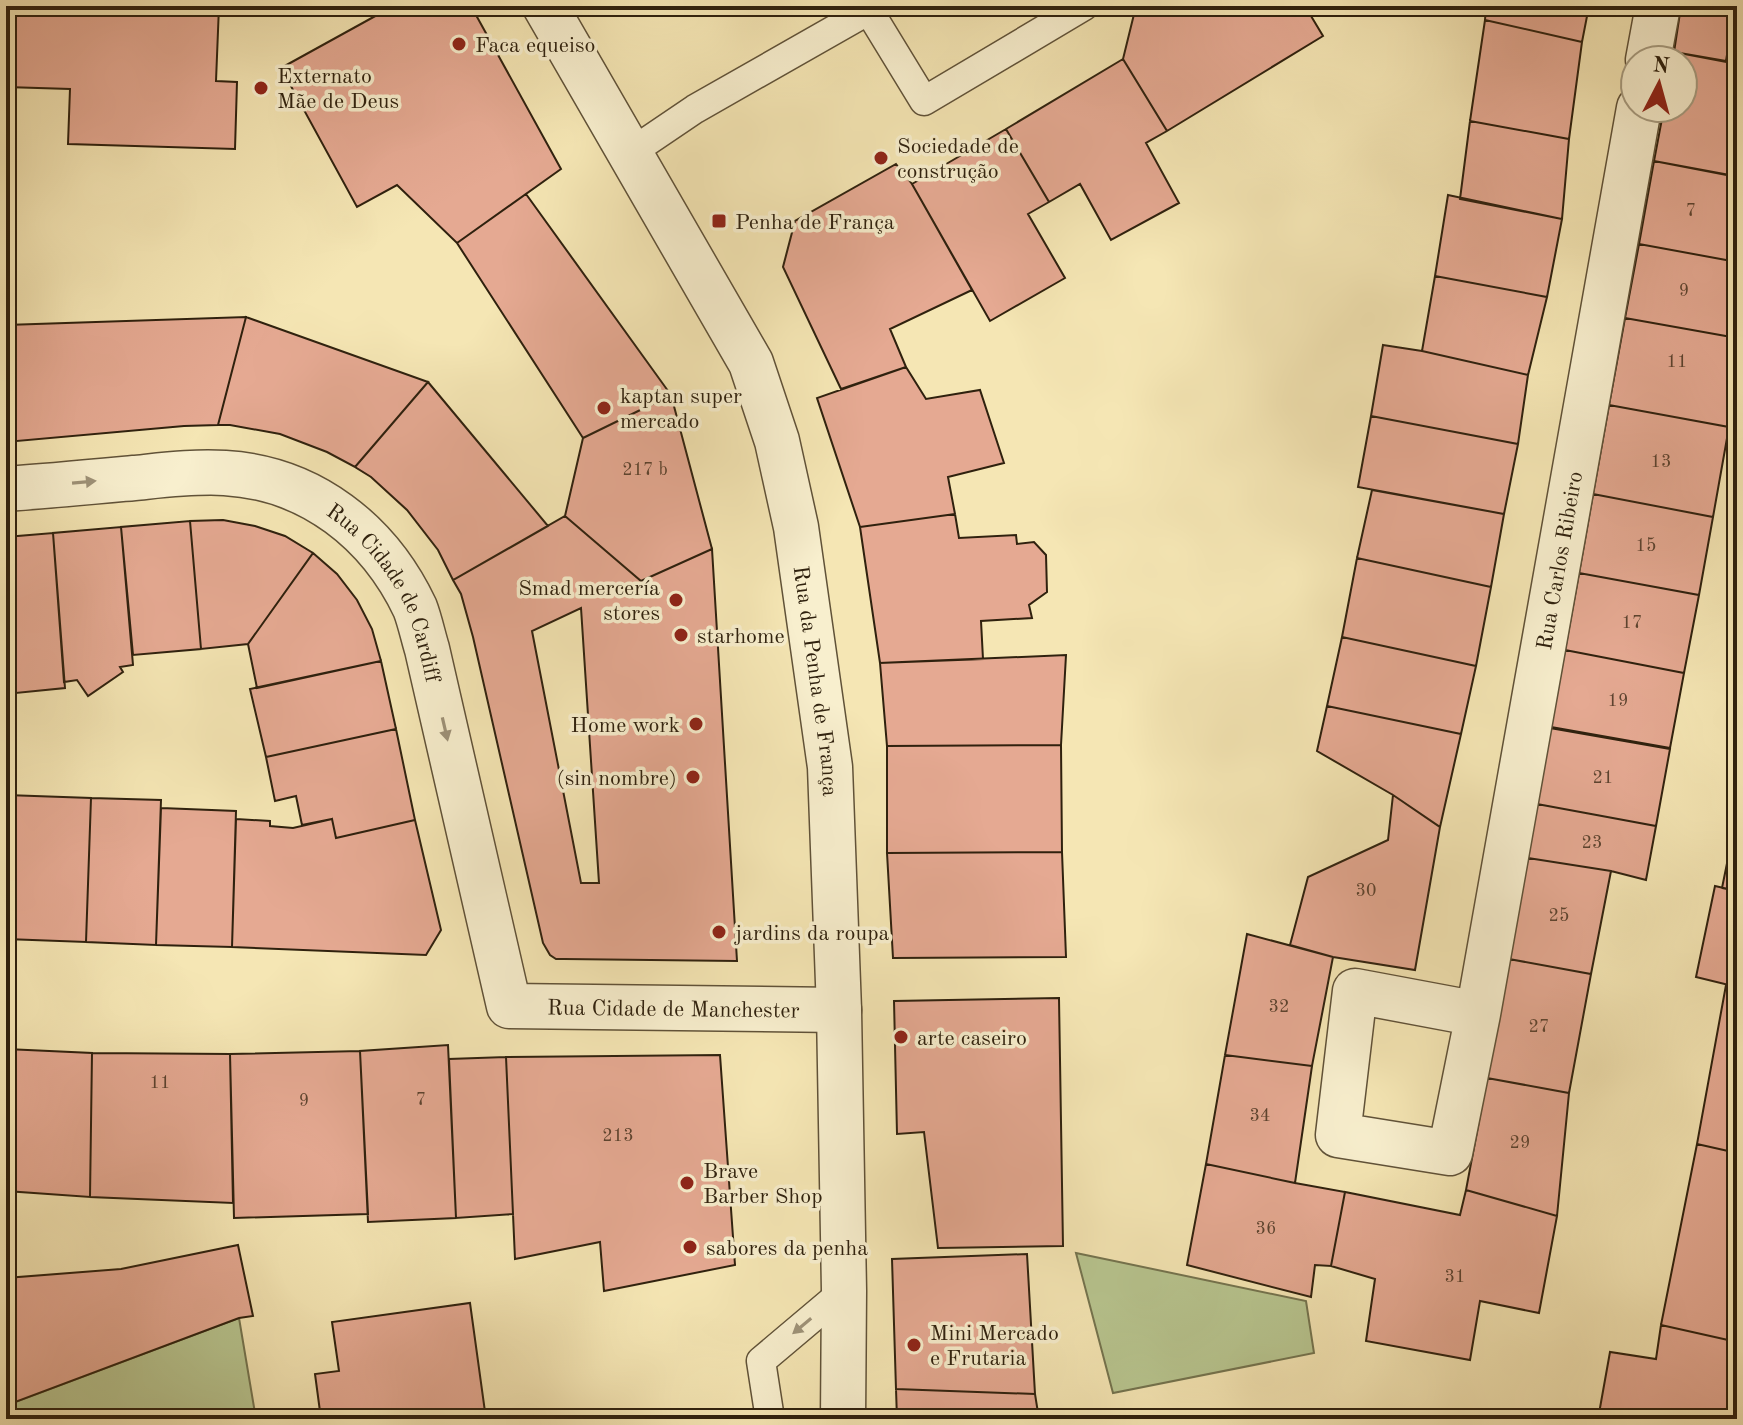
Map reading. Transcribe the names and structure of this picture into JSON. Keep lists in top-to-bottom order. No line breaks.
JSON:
{"streets":{"street":["Rua Carlos Ribeiro","Rua Cidade de Cardiff","Rua da Penha de França","Rua Cidade de Manchester"]},"crossings":[["Rua Cidade de Cardiff","Rua Cidade de Manchester"],["Rua da Penha de França","Rua Cidade de Manchester"]],"one_way":["Rua Cidade de Cardiff"],"places":{"other":["Faca equeiso","Externato Mãe de Deus","Sociedade de construção","kaptan super mercado","Smad mercería stores","starhome","Home work","(sin nombre)","jardins da roupa","arte caseiro","Brave Barber Shop","sabores da penha","Mini Mercado e Frutaria"],"transit":["Penha de França"]},"house_numbers":["7","9","11","13","217 b","15","17","19","21","23","30","25","32","27","11","7","9","34","213","29","36","31"],"north":"top"}
